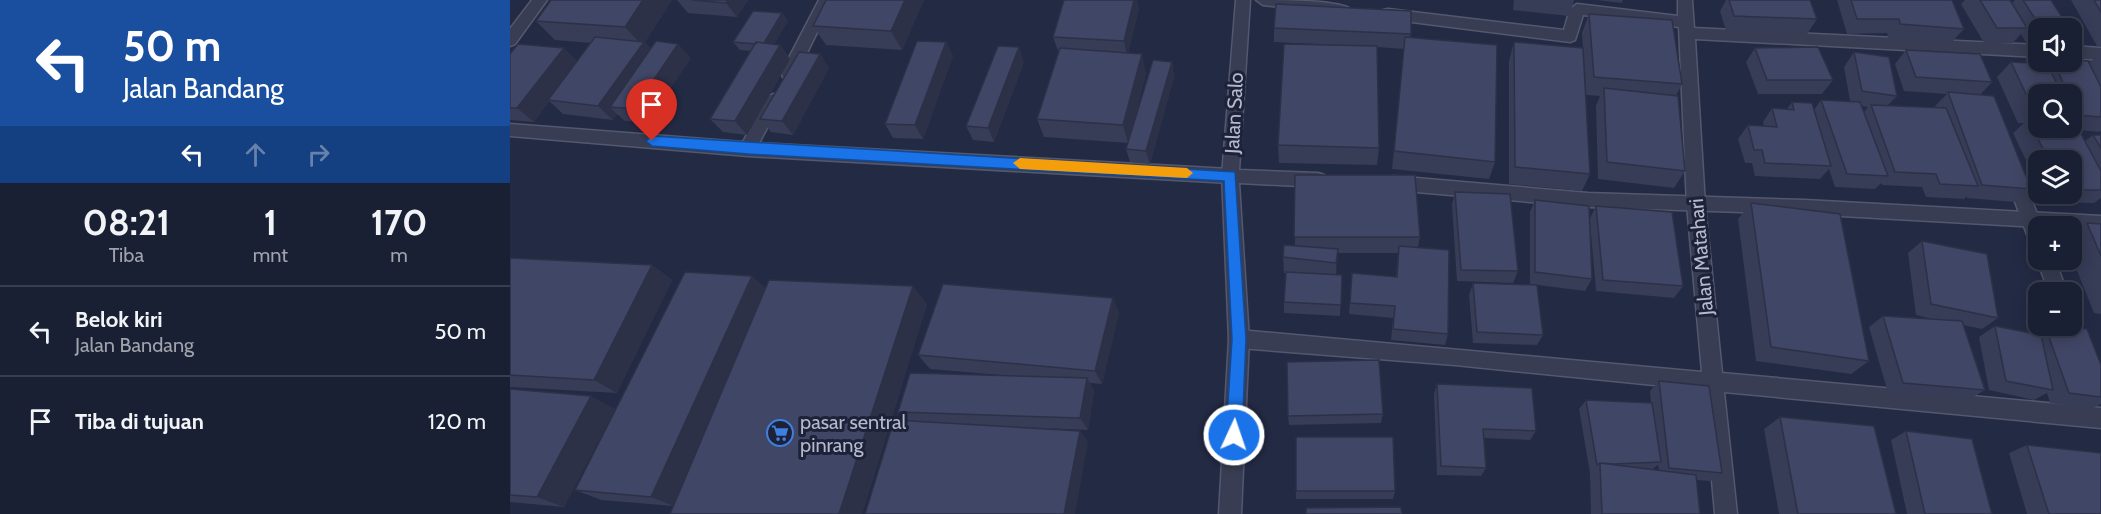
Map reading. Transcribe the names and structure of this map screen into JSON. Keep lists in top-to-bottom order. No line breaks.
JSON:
{"streets":{"street":["Jalan Salo","Jalan Matahari"]},"places":{"supermarket":["pasar sentral pinrang"]},"page":{"turn":["50 m","Jalan Bandang"],"map_buttons":["+","−"],"eta":["08:21","Tiba","1","mnt","170","m"],"list":[{"name":"Belok kiri","note":"Jalan Bandang","value":"50 m"},{"name":"Tiba di tujuan","value":"120 m"}]}}
